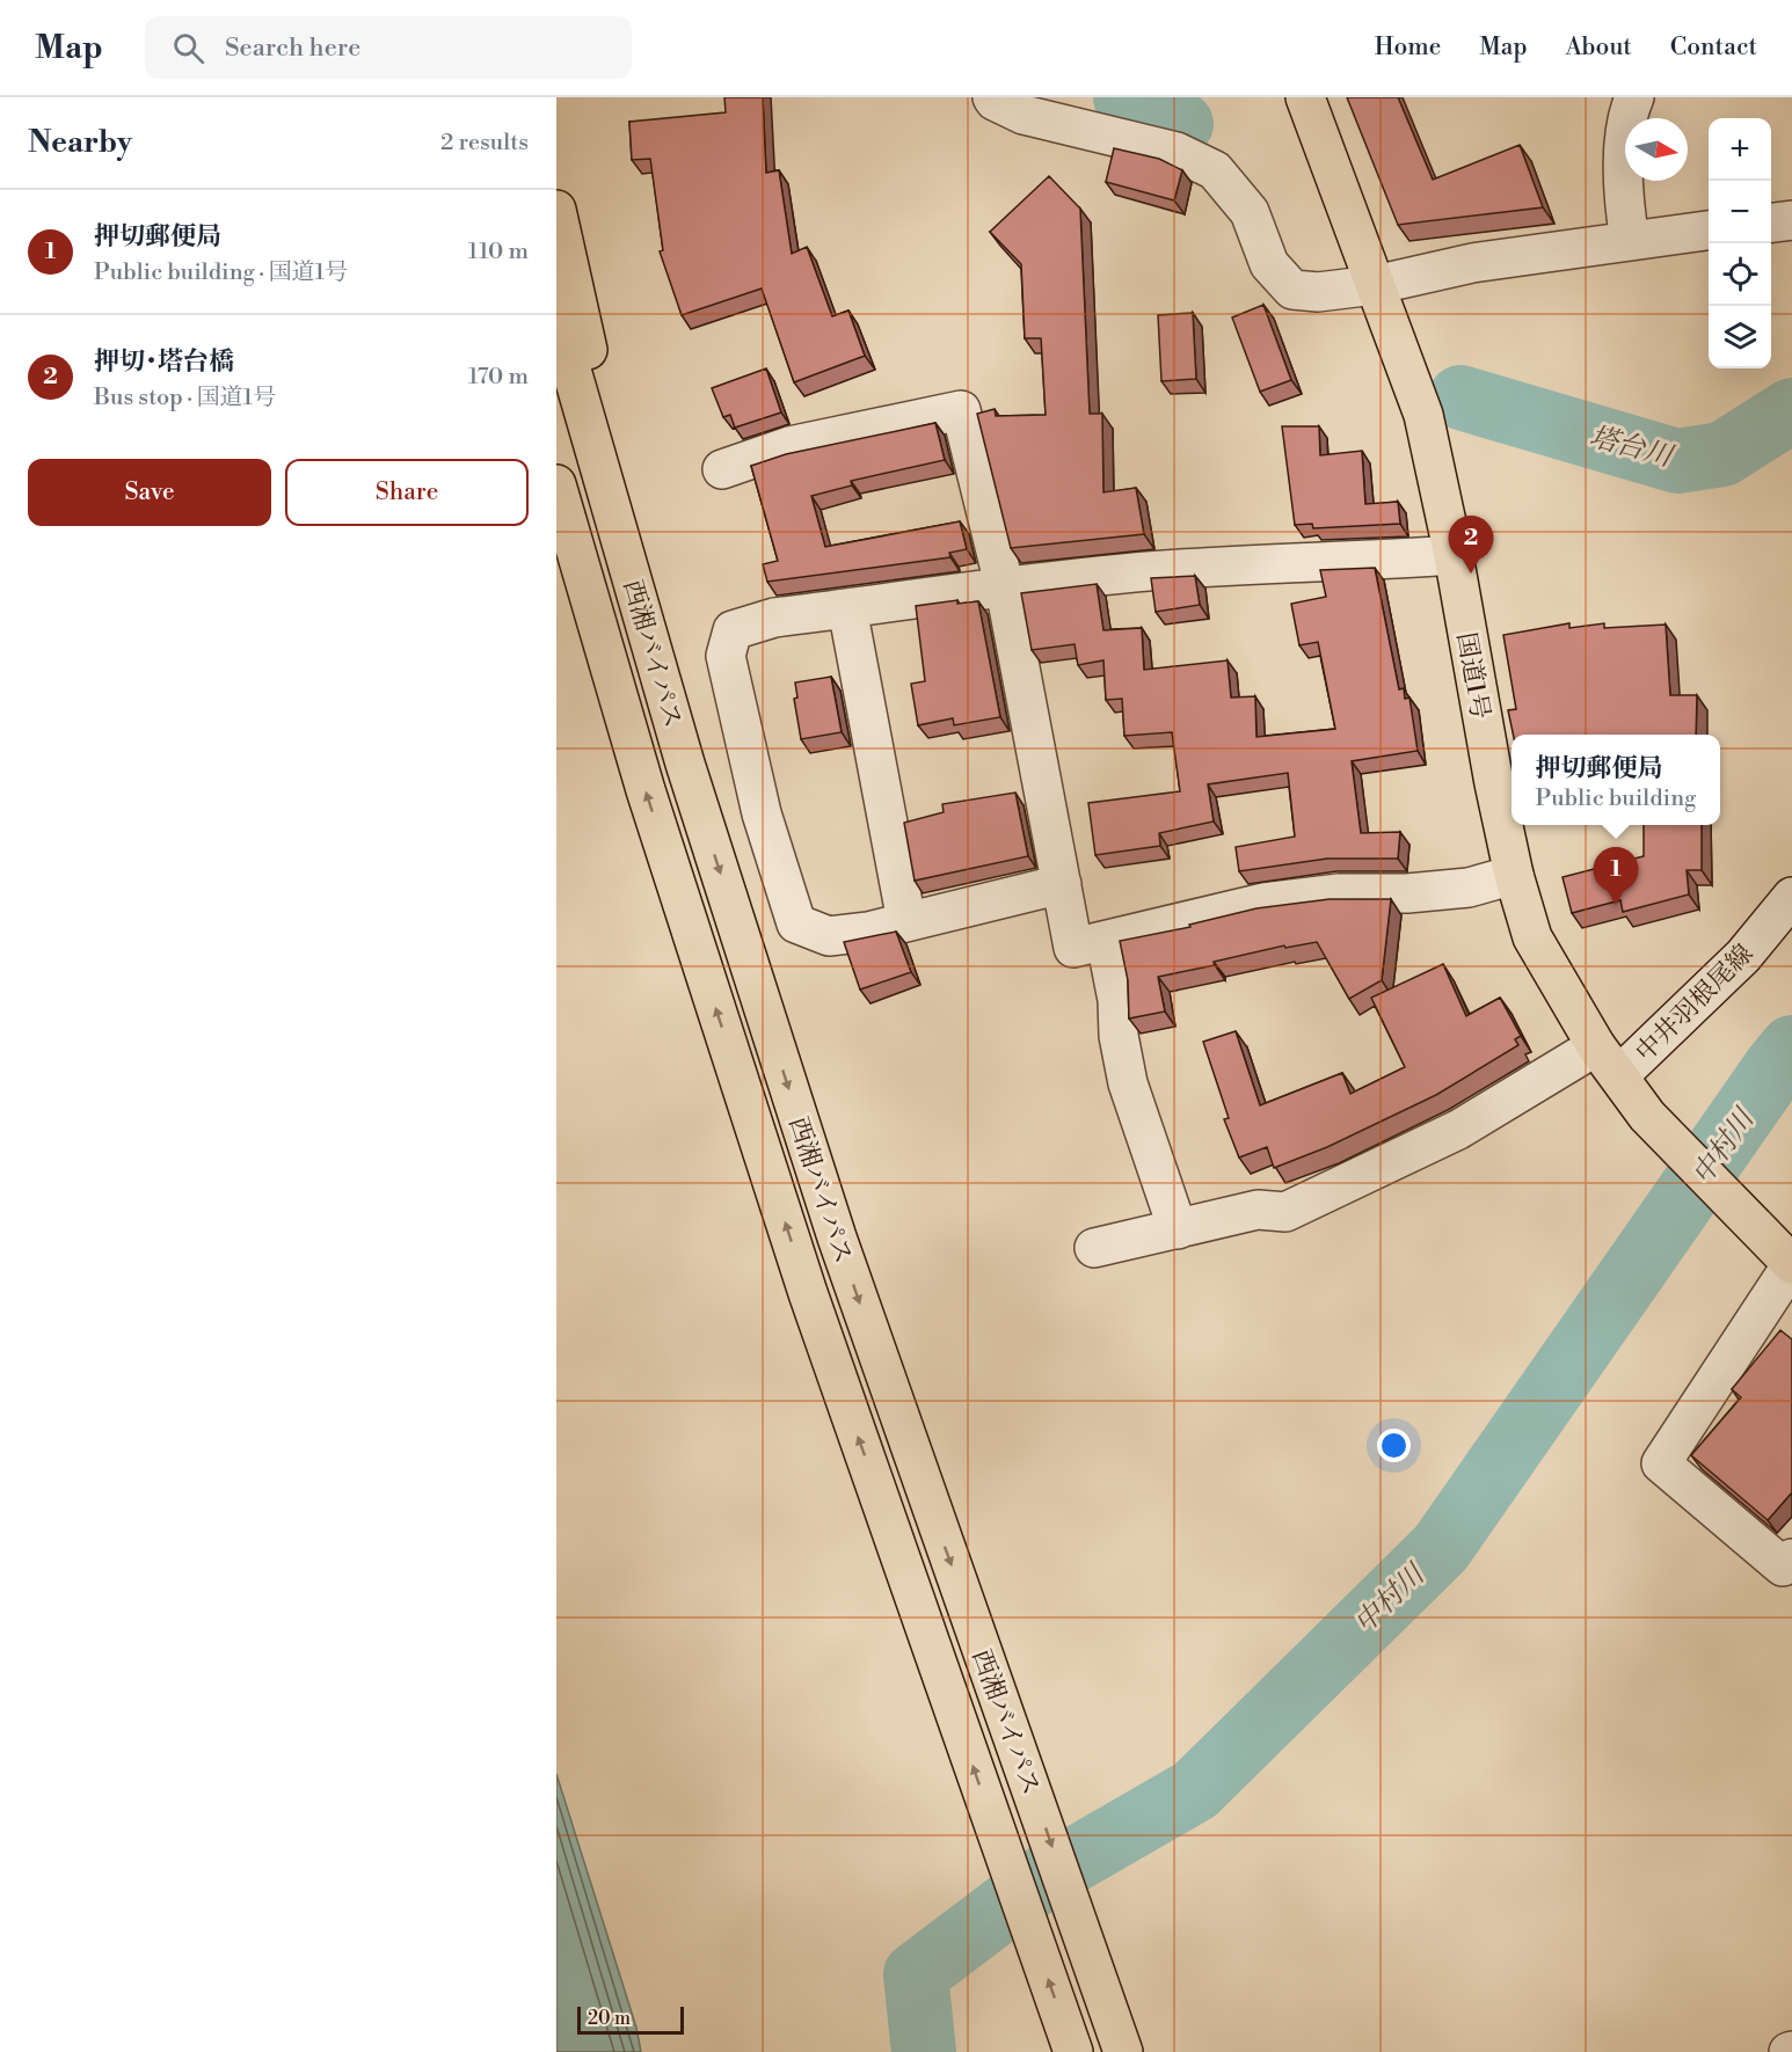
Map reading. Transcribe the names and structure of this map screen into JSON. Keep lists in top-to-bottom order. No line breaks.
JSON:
{"streets":{"highway":["西湘バイパス","国道1号"],"street":["中井羽根尾線"]},"crossings":[["国道1号","中井羽根尾線"]],"water":["塔台川","中村川"],"scale_bar":"20 m","north":"right","page":{"header":"Map","search":"Search here","nav":["Home","Map","About","Contact"],"heading":["Nearby","2 results"],"map_buttons":["+","−"],"list":[{"mark":"1","name":"押切郵便局","note":"Public building · 国道1号","value":"110 m"},{"mark":"2","name":"押切･塔台橋","note":"Bus stop · 国道1号","value":"170 m"}],"buttons":["Save","Share"],"pins":["2","1"],"popup":["押切郵便局","Public building"],"scale":"20 m"}}
